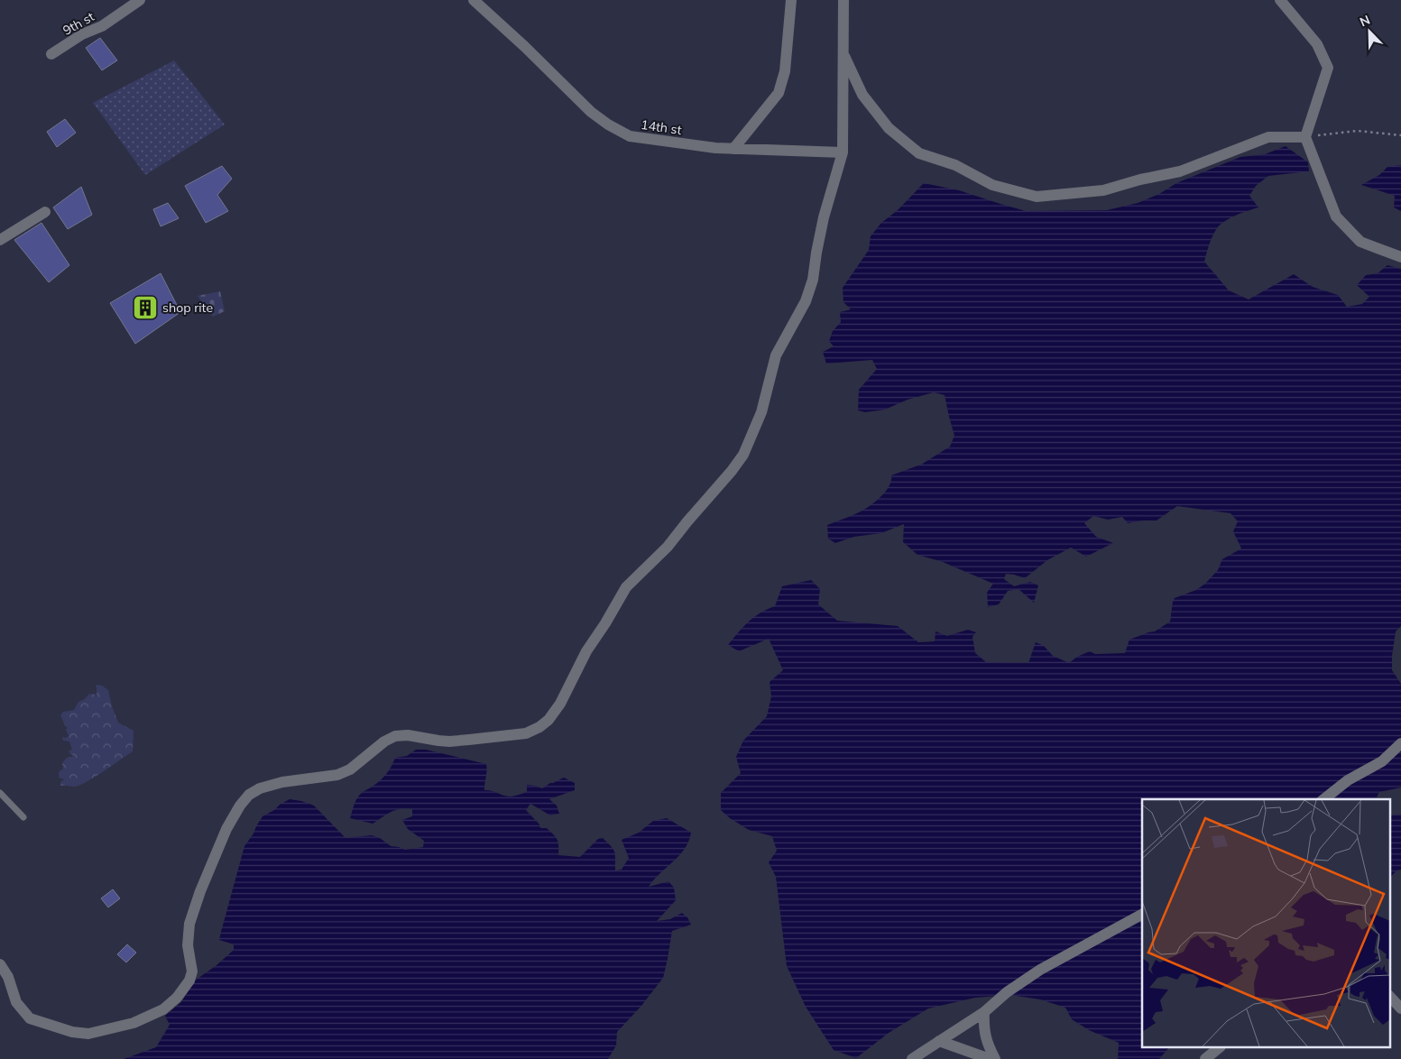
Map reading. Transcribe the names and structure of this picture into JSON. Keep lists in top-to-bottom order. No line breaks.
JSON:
{"streets":{"street":["9th st","14th st"]},"places":{"building":["shop rite"]},"north":"top left"}
